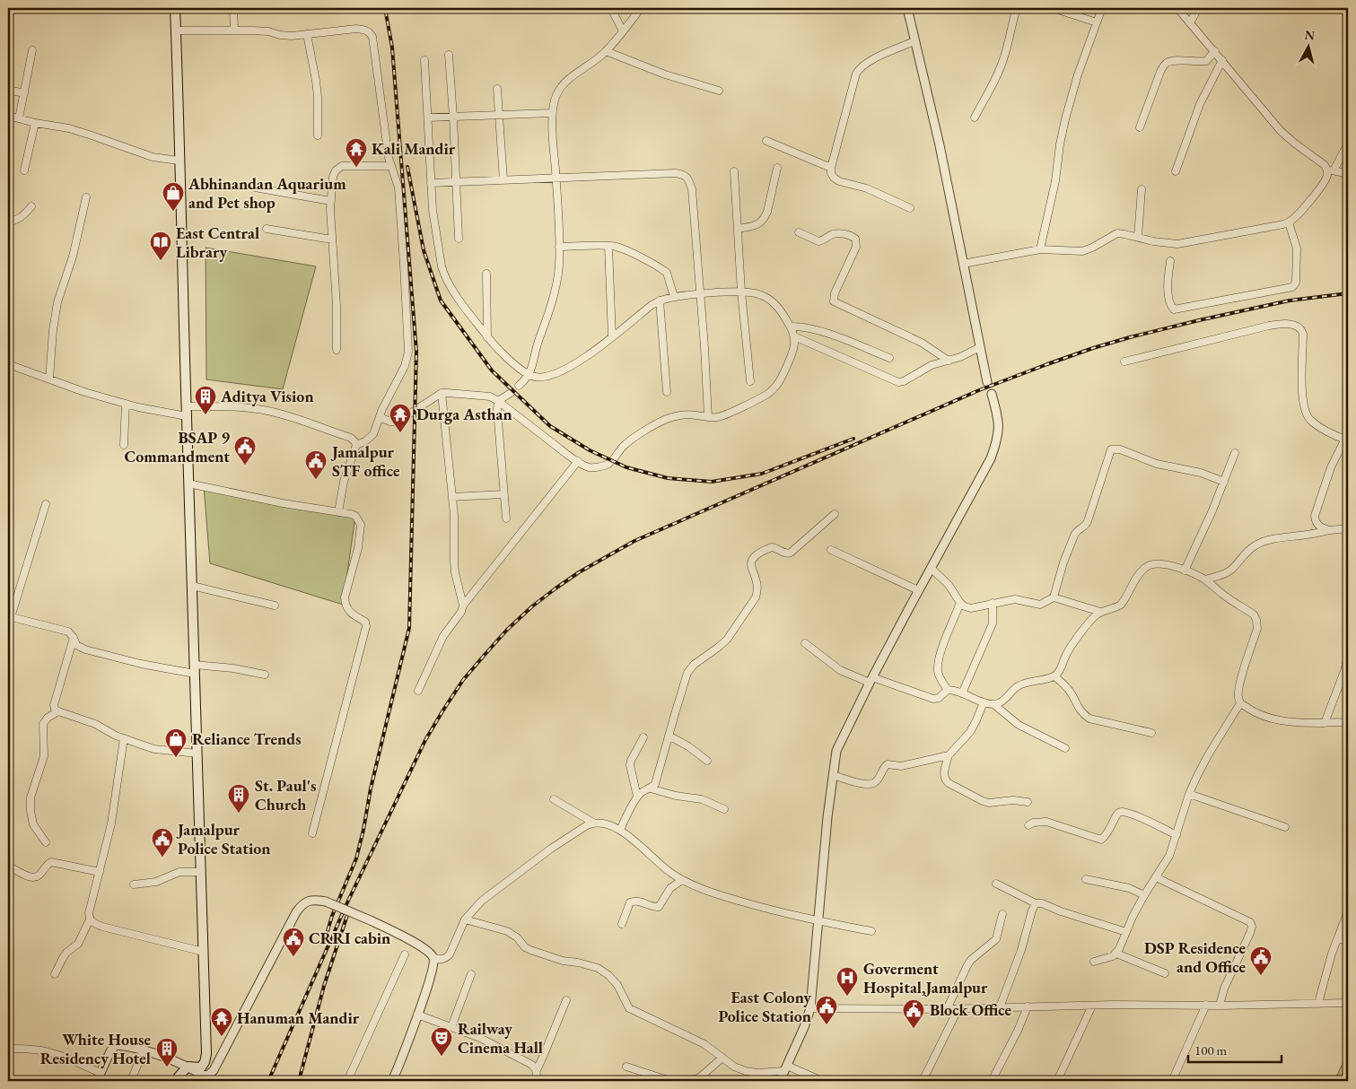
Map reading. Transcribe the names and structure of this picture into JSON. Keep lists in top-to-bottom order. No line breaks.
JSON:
{"places":{"temple":["Kali Mandir","Durga Asthan","Hanuman Mandir"],"shop":["Abhinandan Aquarium and Pet shop","Reliance Trends"],"library":["East Central Library"],"building":["Aditya Vision","St. Paul's Church","White House Residency Hotel"],"public building":["BSAP 9 Commandment","Jamalpur STF office","Jamalpur Police Station","CRRI cabin","DSP Residence and Office","East Colony Police Station","Block Office"],"hospital":["Goverment Hospital,Jamalpur"],"theatre":["Railway Cinema Hall"]},"scale_bar":"100 m","north":"top"}
